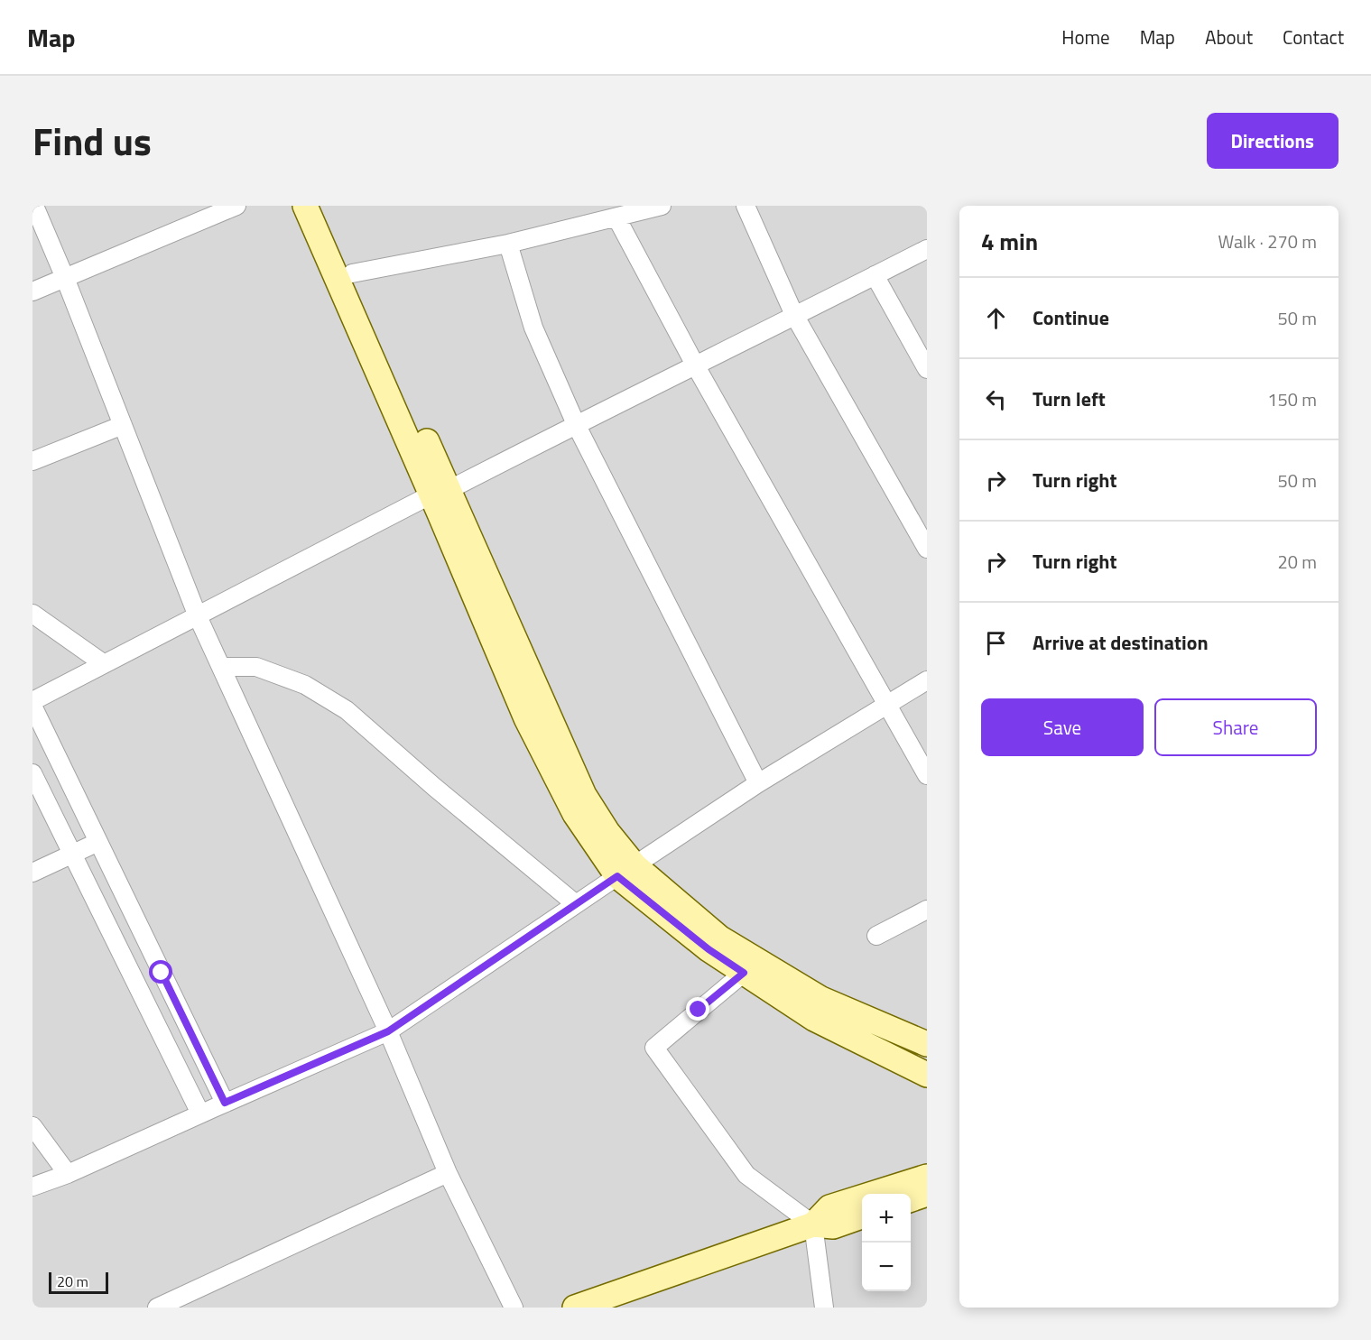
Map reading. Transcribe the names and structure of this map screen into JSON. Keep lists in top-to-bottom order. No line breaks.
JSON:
{"scale_bar":"20 m","page":{"header":"Map","nav":["Home","Map","About","Contact"],"title":"Find us","buttons":["Directions",["Save","Share"]],"heading":["4 min","Walk · 270 m"],"list":[["Continue","50 m"],["Turn left","150 m"],["Turn right","50 m"],["Turn right","20 m"],"Arrive at destination"],"map_buttons":["+","−"],"scale":"20 m"}}
